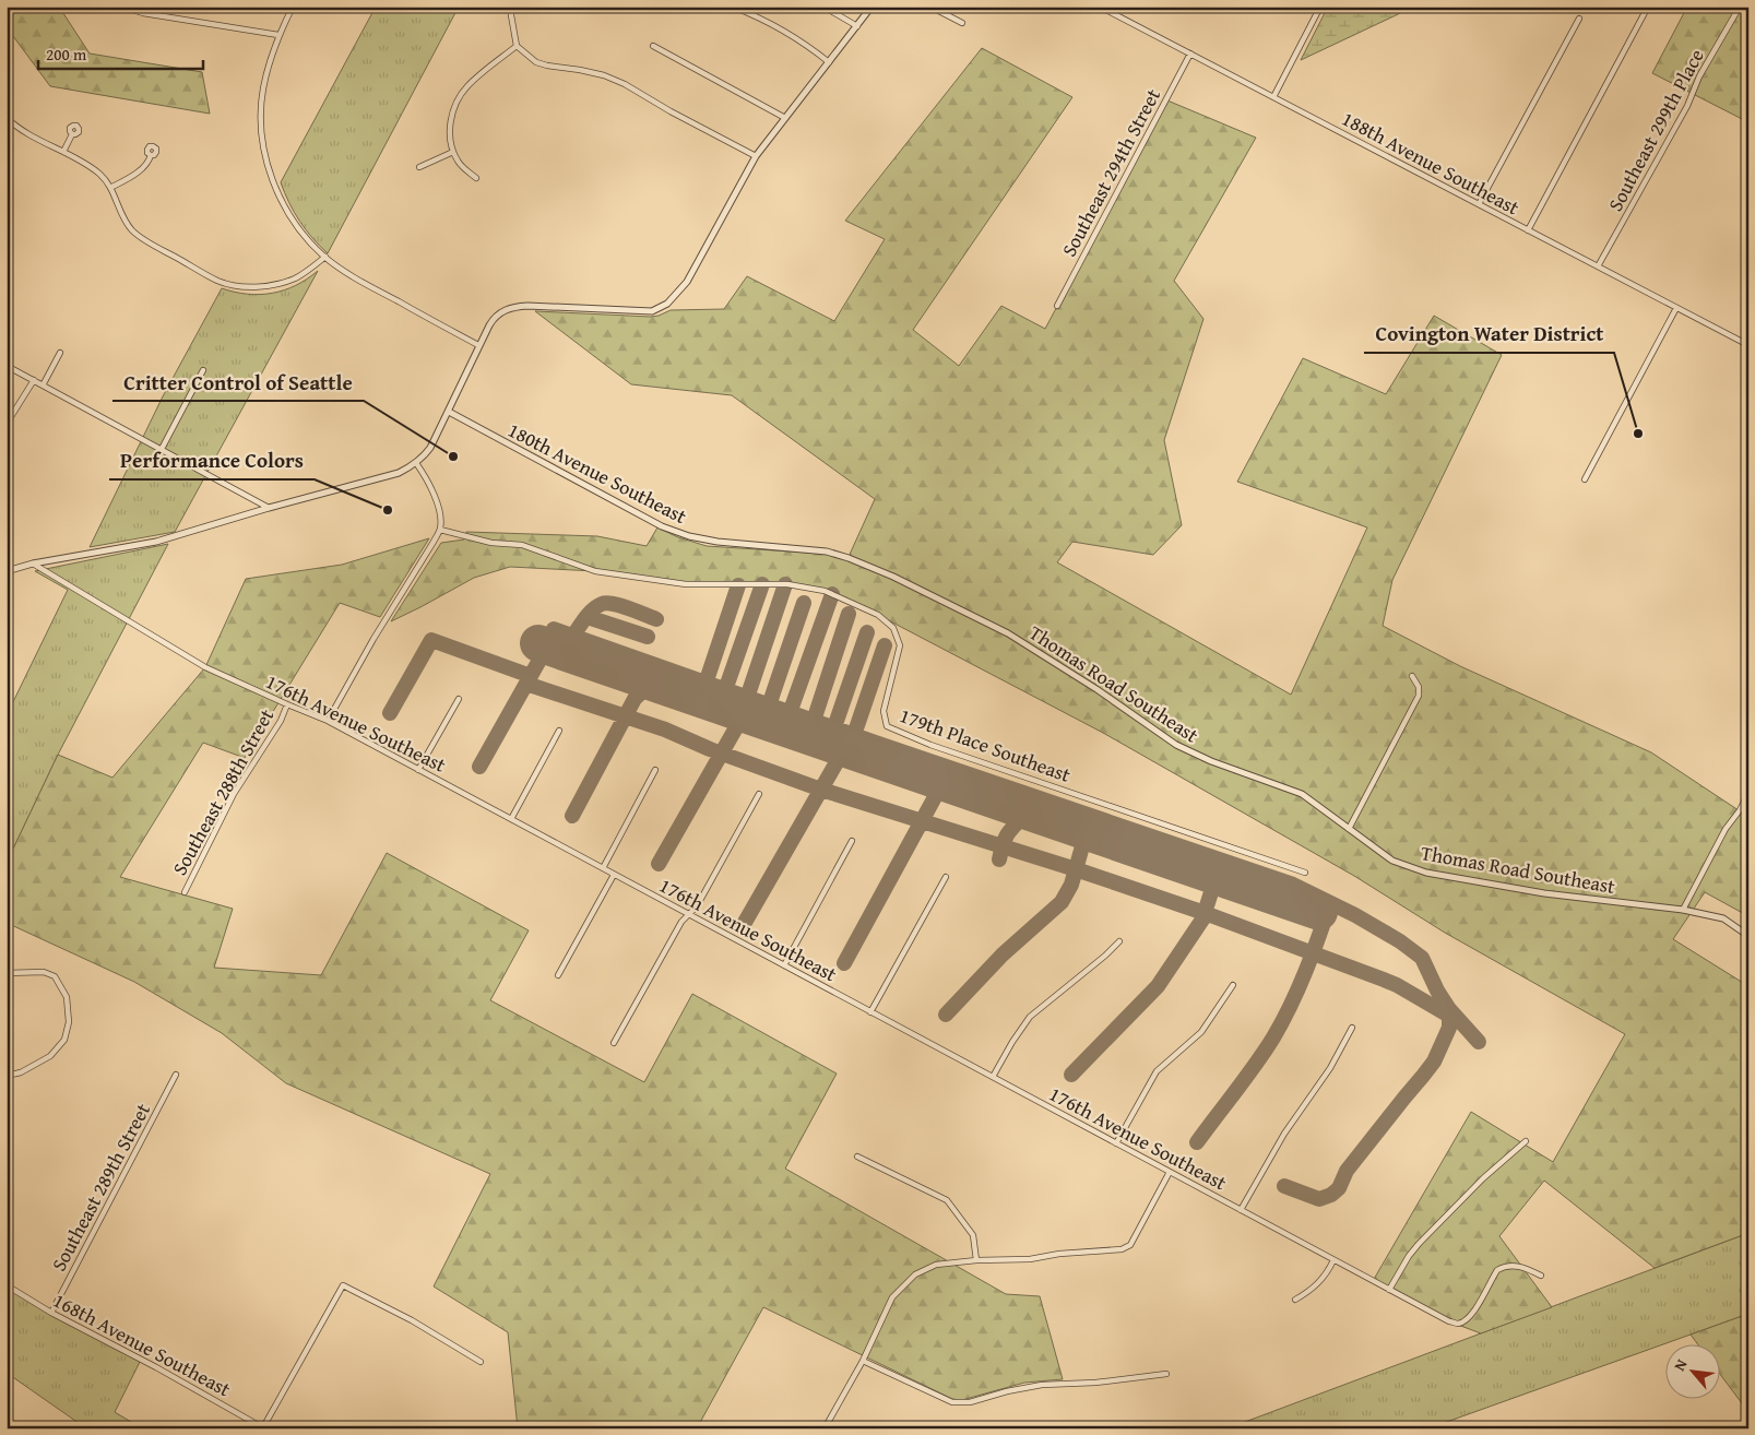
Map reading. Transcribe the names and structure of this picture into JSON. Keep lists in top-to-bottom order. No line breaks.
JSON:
{"streets":{"street":["Southeast 299th Place","188th Avenue Southeast","Southeast 294th Street","180th Avenue Southeast","Thomas Road Southeast","176th Avenue Southeast","179th Place Southeast","Southeast 288th Street","Southeast 289th Street","168th Avenue Southeast"]},"crossings":[["Southeast 299th Place","188th Avenue Southeast"],["188th Avenue Southeast","Southeast 294th Street"],["180th Avenue Southeast","Thomas Road Southeast"],["176th Avenue Southeast","Southeast 288th Street"],["Southeast 289th Street","168th Avenue Southeast"]],"places":["Covington Water District","Critter Control of Seattle","Performance Colors"],"scale_bar":"200 m","north":"top left"}
